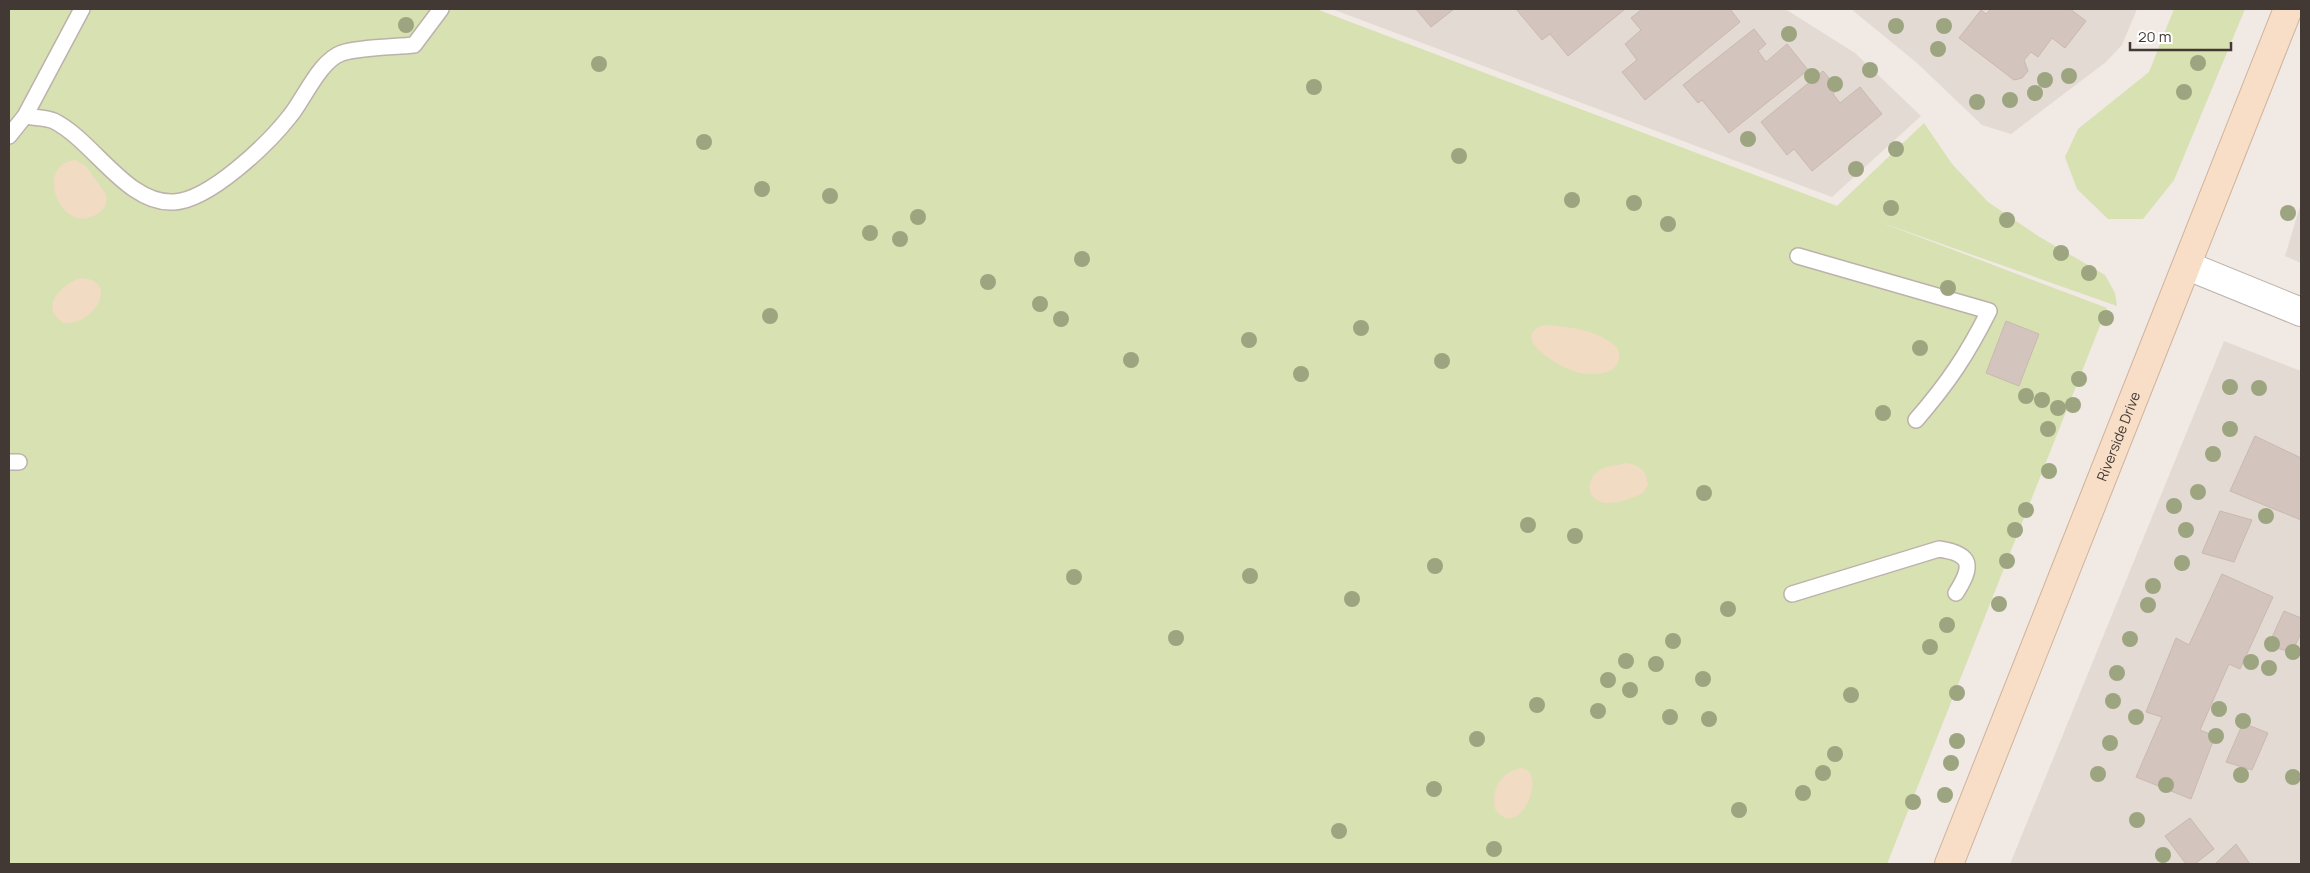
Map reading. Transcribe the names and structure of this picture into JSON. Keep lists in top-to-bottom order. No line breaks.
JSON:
{"streets":{"main road":["Riverside Drive"]},"scale_bar":"20 m"}
